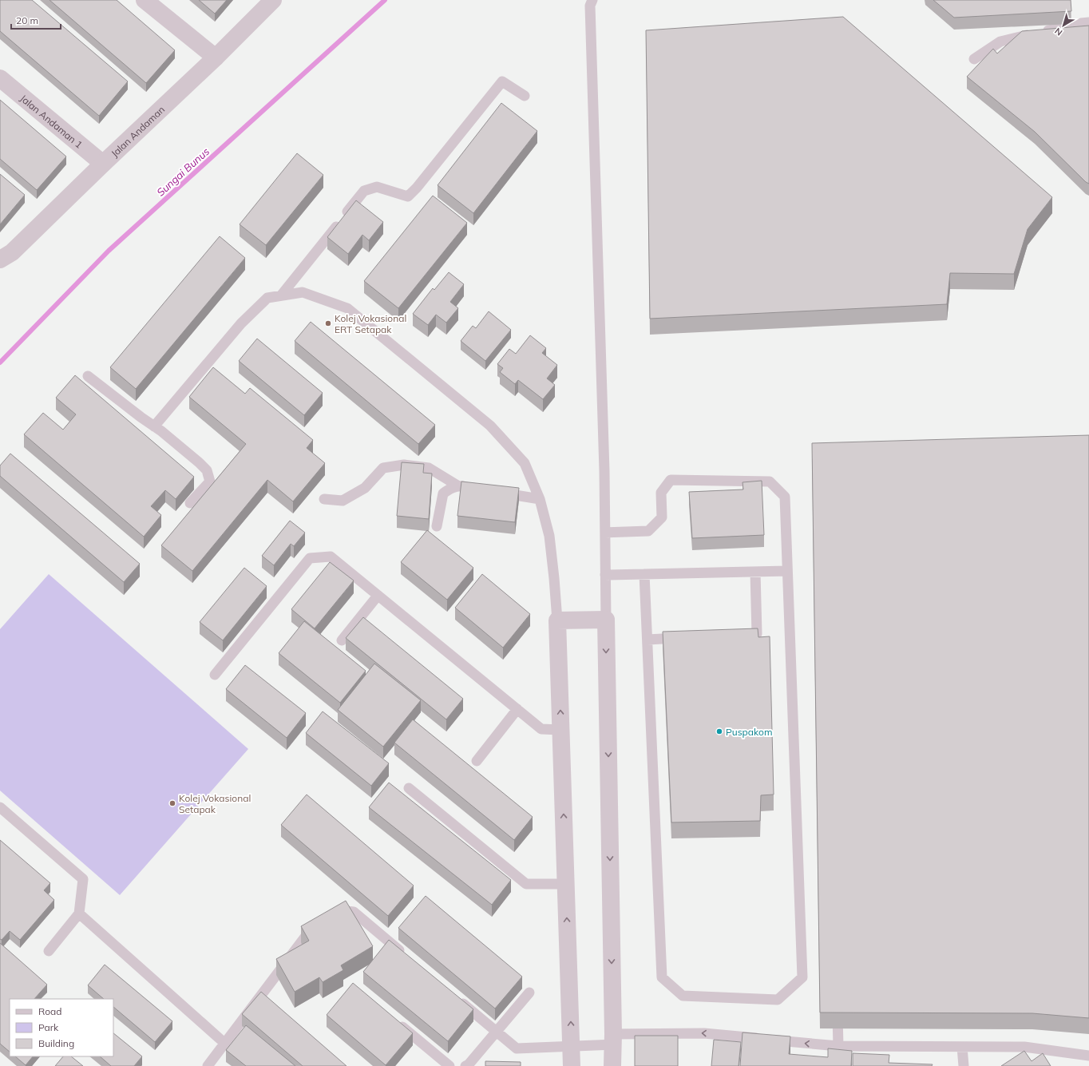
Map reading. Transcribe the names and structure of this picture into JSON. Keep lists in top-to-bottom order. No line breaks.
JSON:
{"streets":{"street":["Jalan Andaman 1","Jalan Andaman"]},"crossings":[["Jalan Andaman 1","Jalan Andaman"]],"water":["Sungai Bunus"],"places":["Kolej Vokasional ERT Setapak","Puspakom","Kolej Vokasional Setapak"],"legend":["Road","Park","Building"],"scale_bar":"20 m","north":"bottom left"}
